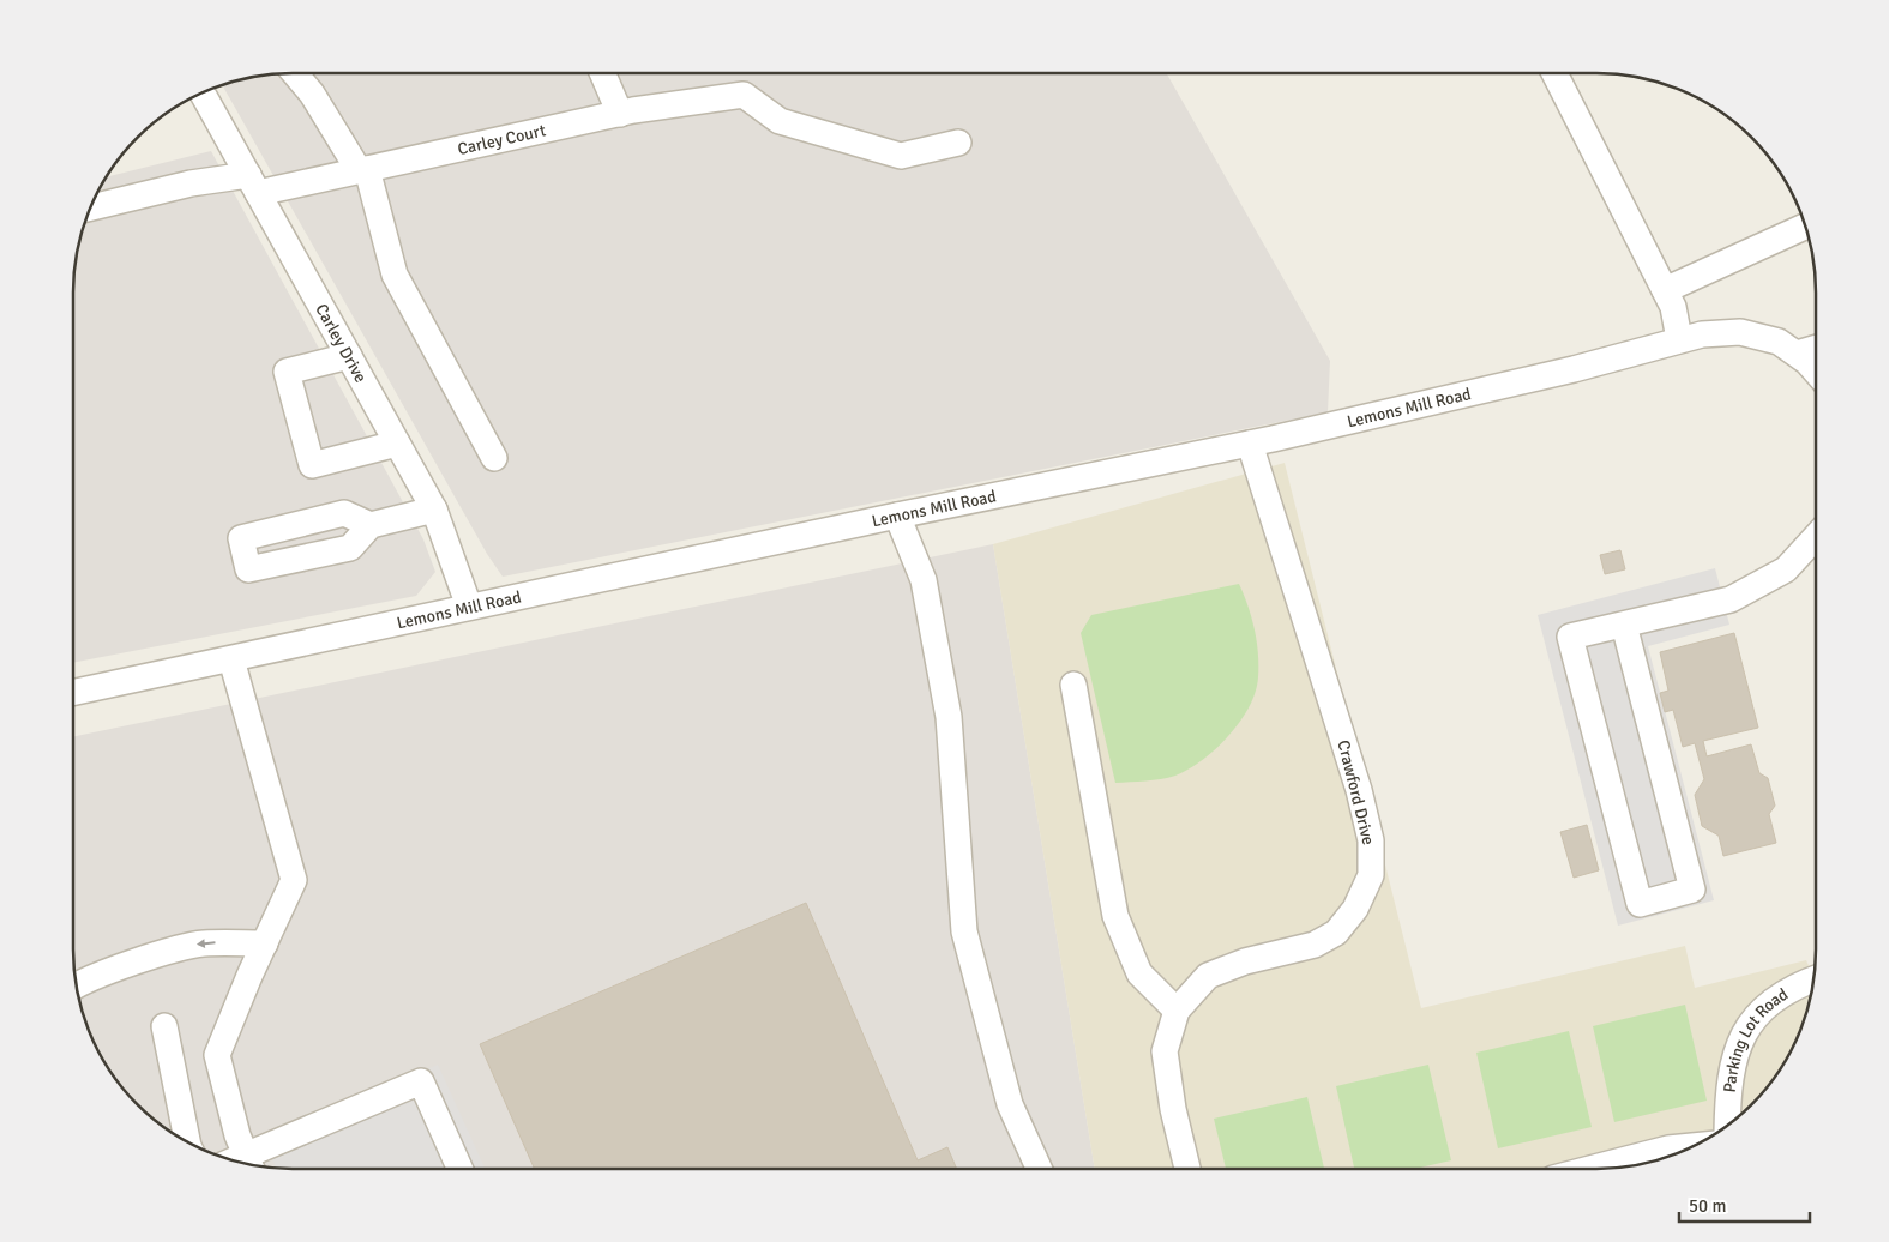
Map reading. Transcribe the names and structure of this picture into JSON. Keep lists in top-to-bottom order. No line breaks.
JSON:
{"streets":{"street":["Carley Court","Carley Drive","Lemons Mill Road","Crawford Drive","Parking Lot Road"]},"crossings":[["Carley Court","Carley Drive"],["Carley Drive","Lemons Mill Road"],["Lemons Mill Road","Crawford Drive"]],"scale_bar":"50 m"}
